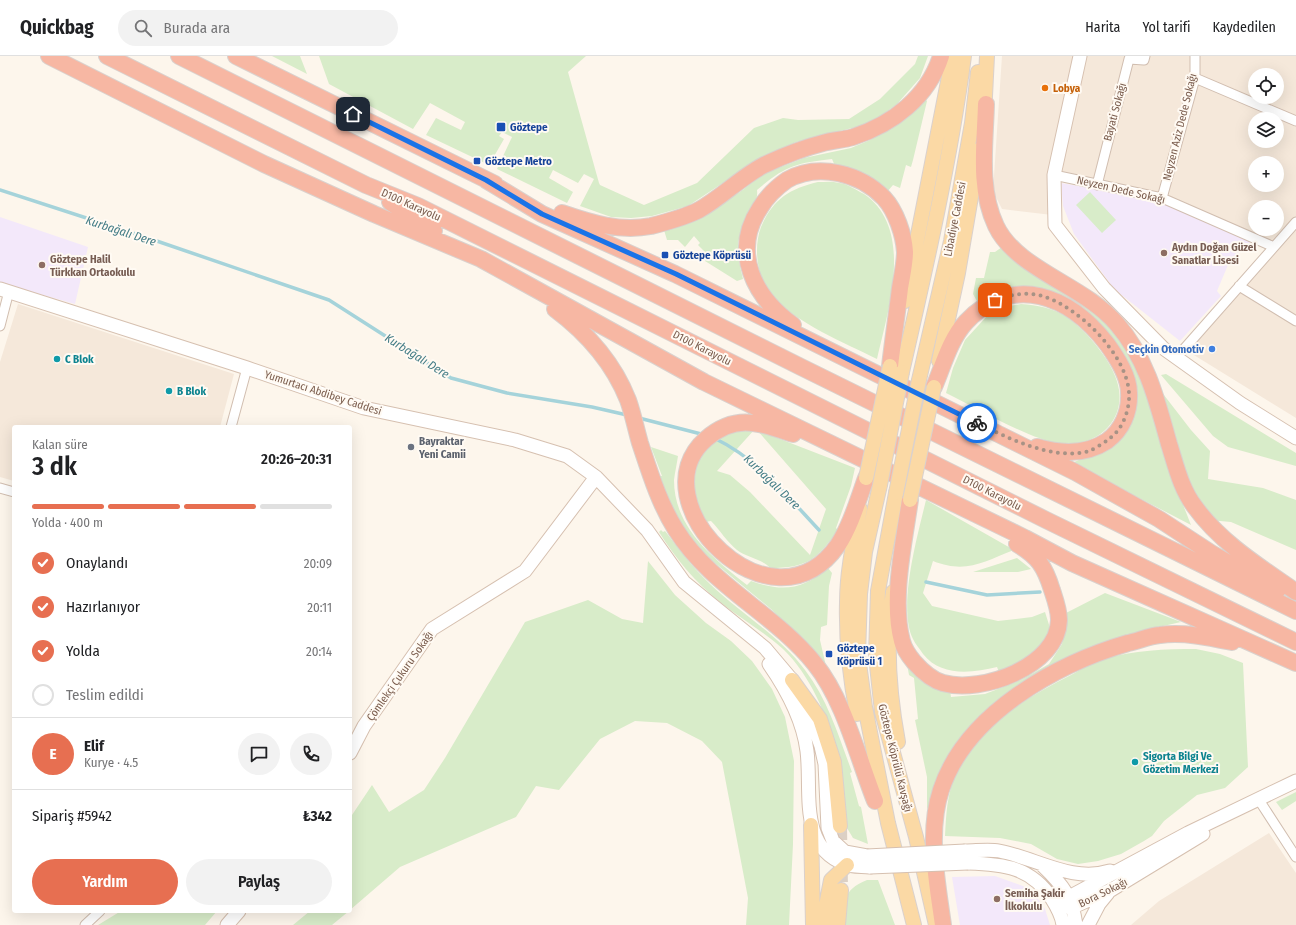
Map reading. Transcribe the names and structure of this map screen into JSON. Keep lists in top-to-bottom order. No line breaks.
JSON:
{"streets":{"highway":["D100 Karayolu"],"main road":["Libadiye Caddesi","Yumurtacı Abdibey Caddesi","Çömlekçi Çukuru Sokağı","Göztepe Köprülü Kavşağı","Bora Sokağı"],"street":["Bayati Sokağı","Neyzen Aziz Dede Sokağı","Neyzen Dede Sokağı"]},"crossings":[["Bayati Sokağı","Neyzen Dede Sokağı"],["Neyzen Aziz Dede Sokağı","Neyzen Dede Sokağı"],["Libadiye Caddesi","Göztepe Köprülü Kavşağı"],["Yumurtacı Abdibey Caddesi","Çömlekçi Çukuru Sokağı"]],"water":["Kurbağalı Dere"],"places":{"other":["Lobya","Aydın Doğan Güzel Sanatlar Lisesi","Göztepe Halil Türkkan Ortaokulu","Seçkin Otomotiv","C Blok","B Blok","Bayraktar Yeni Camii","Sigorta Bilgi Ve Gözetim Merkezi","Semiha Şakir İlkokulu"],"transit":["Göztepe","Göztepe Metro","Göztepe Köprüsü","Göztepe Köprüsü 1"]},"page":{"header":"Quickbag","search":"Burada ara","nav":["Harita","Yol tarifi","Kaydedilen"],"map_buttons":["+","−"],"heading":["3 dk","Kalan süre","20:26–20:31"],"panel":["Elif","Kurye · 4.5","Sipariş #5942","₺342"],"bar":"Yolda · 400 m","list":[["Onaylandı","20:09"],["Hazırlanıyor","20:11"],["Yolda","20:14"],"Teslim edildi"],"round":"E","buttons":["Yardım","Paylaş"]}}
